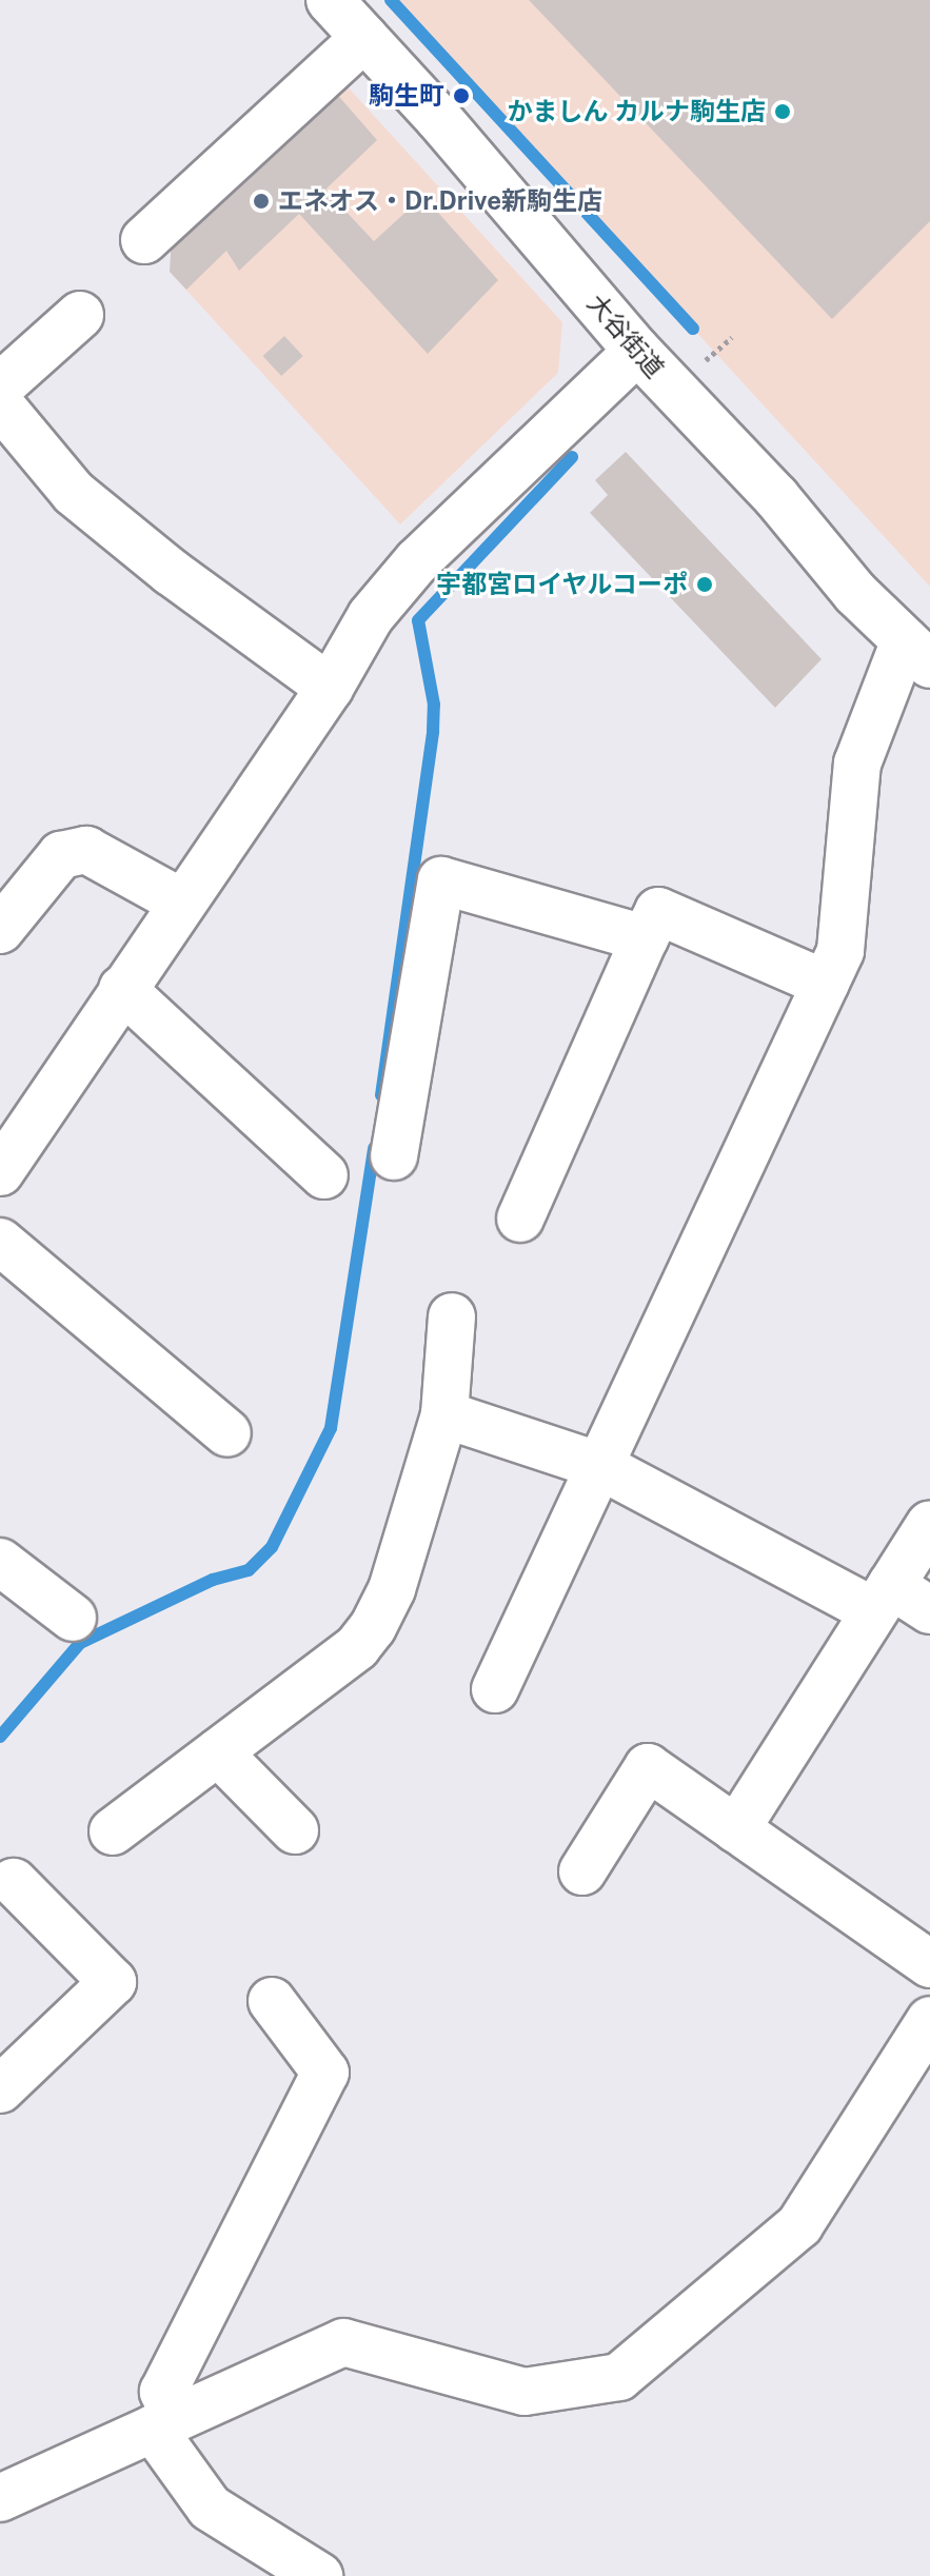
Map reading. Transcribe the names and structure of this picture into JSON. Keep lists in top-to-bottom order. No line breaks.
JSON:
{"streets":{"street":["大谷街道"]},"places":["駒生町","かましん カルナ駒生店","エネオス・Dr.Drive新駒生店","宇都宮ロイヤルコーポ"]}
